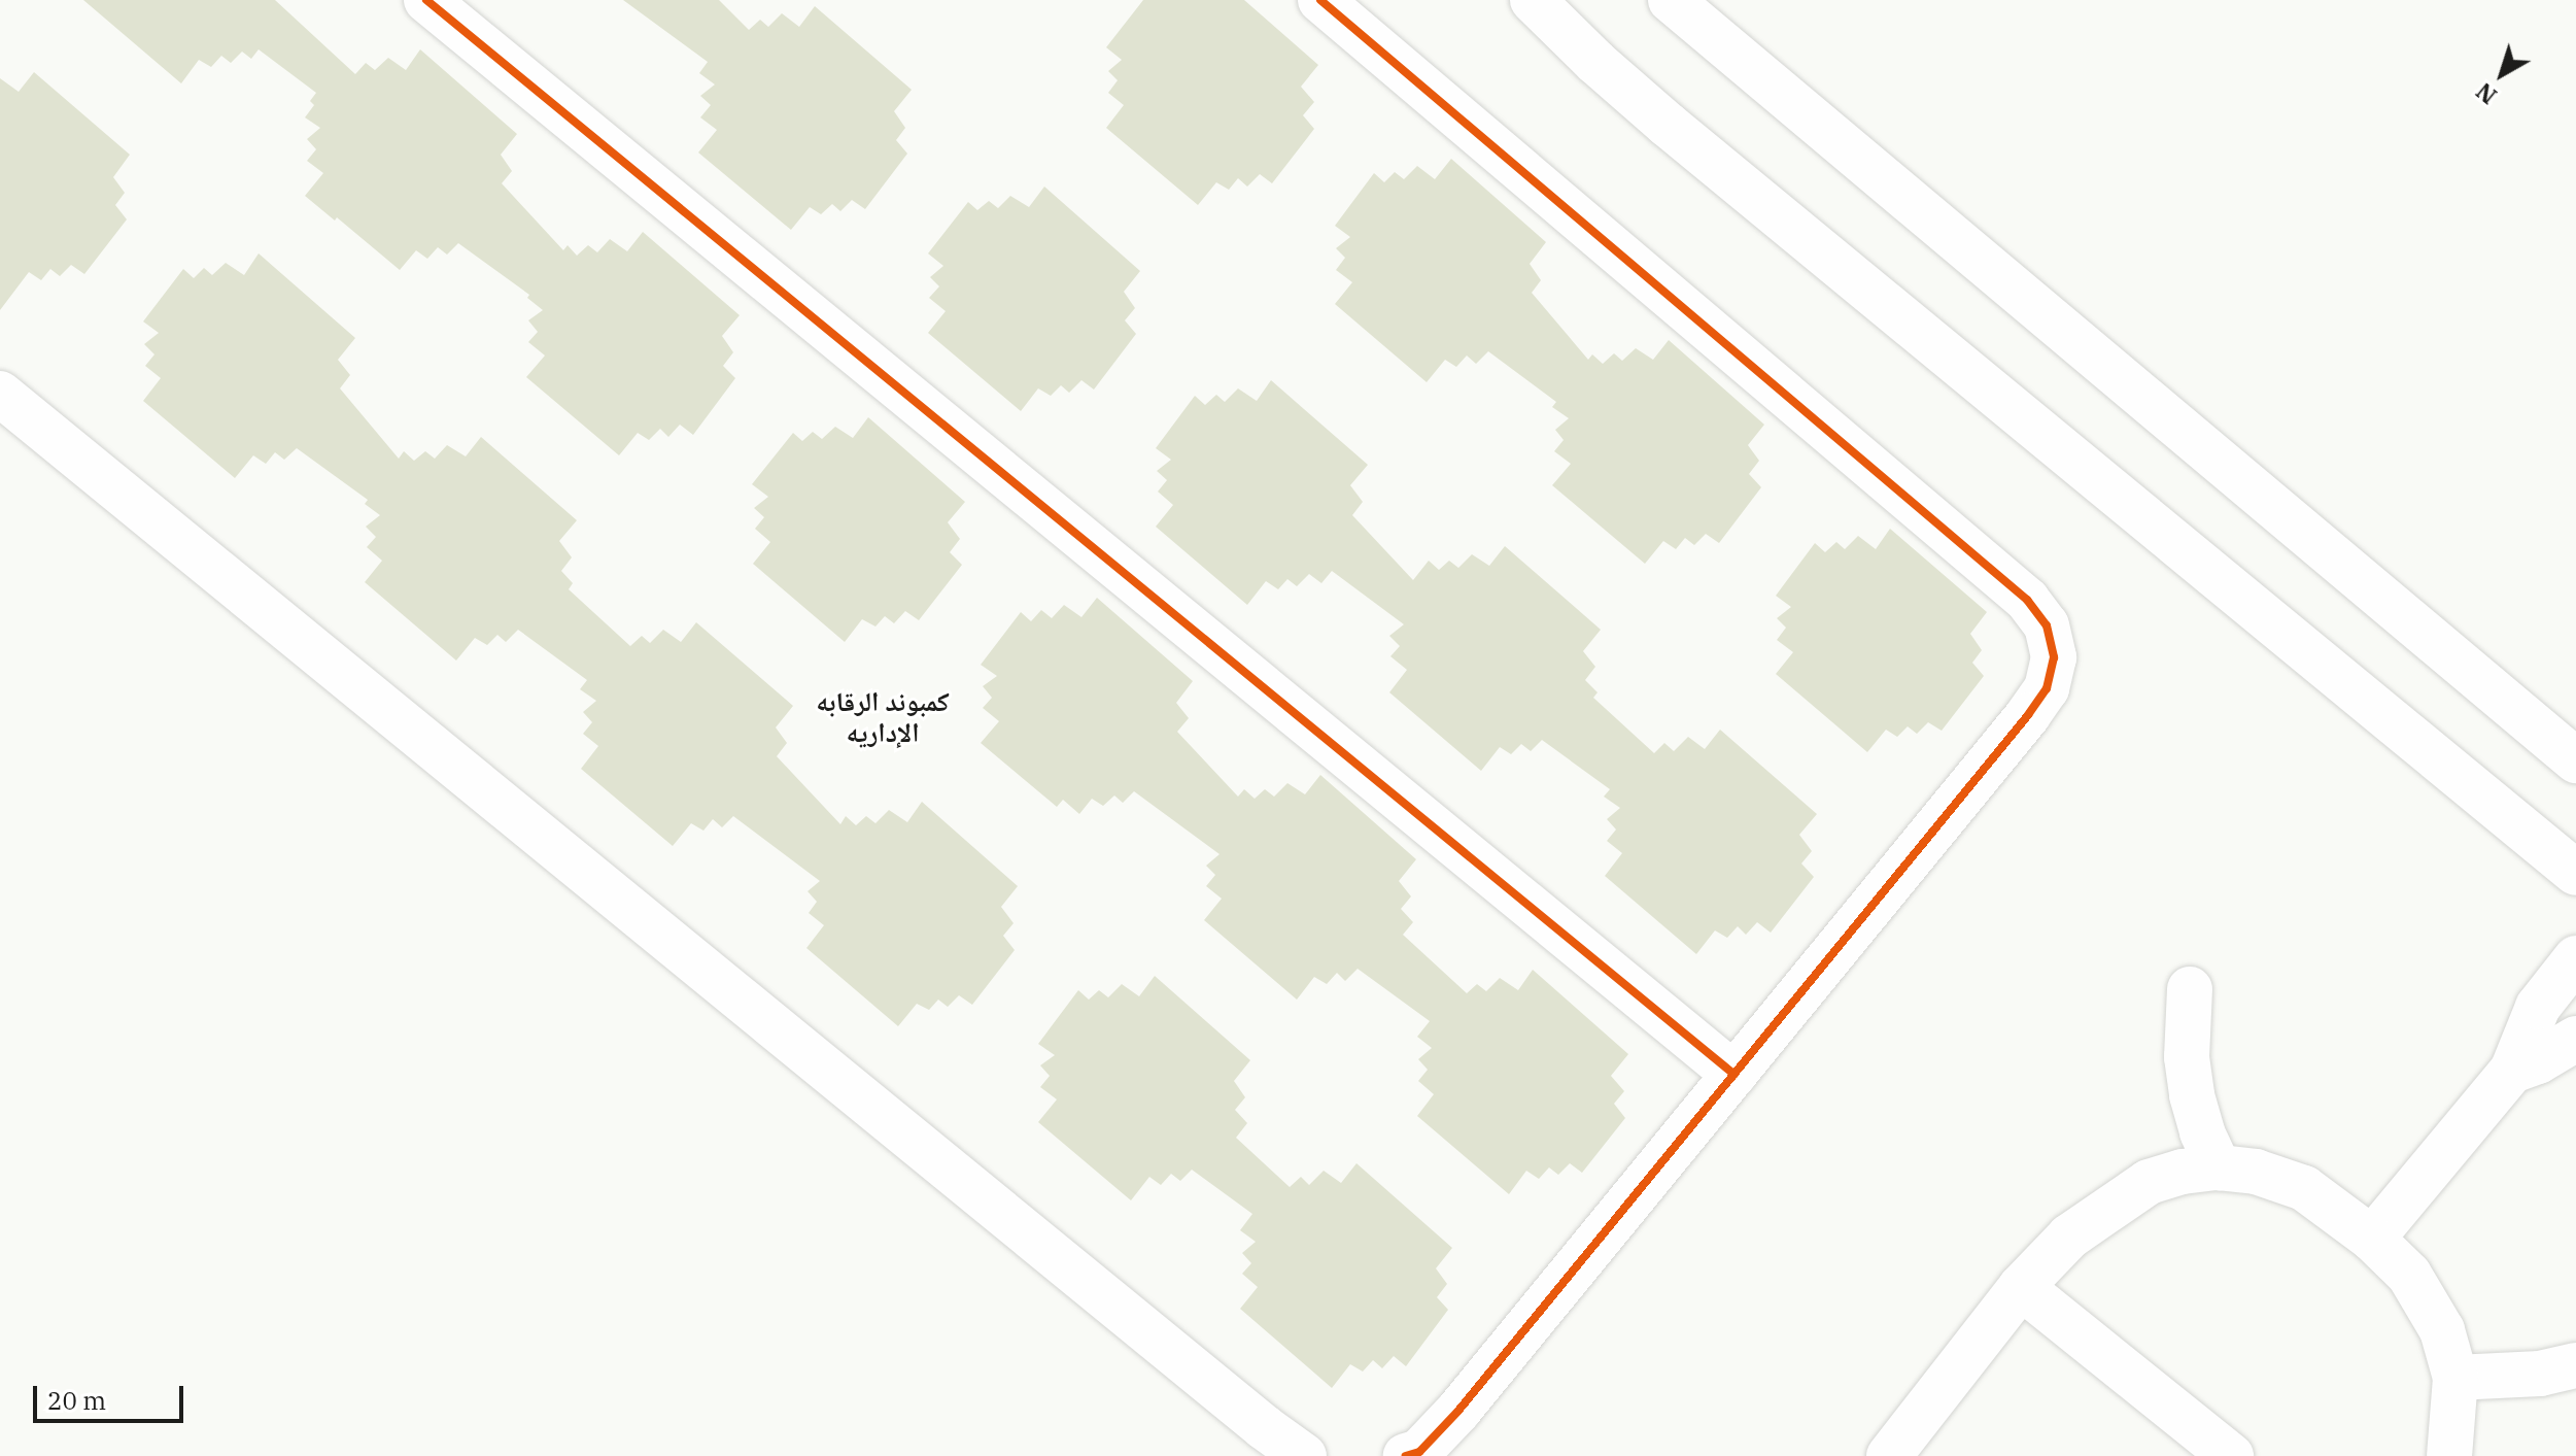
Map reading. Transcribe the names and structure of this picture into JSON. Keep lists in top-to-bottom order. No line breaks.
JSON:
{"districts":["كمبوند الرقابه الإداريه"],"scale_bar":"20 m","north":"bottom left"}
